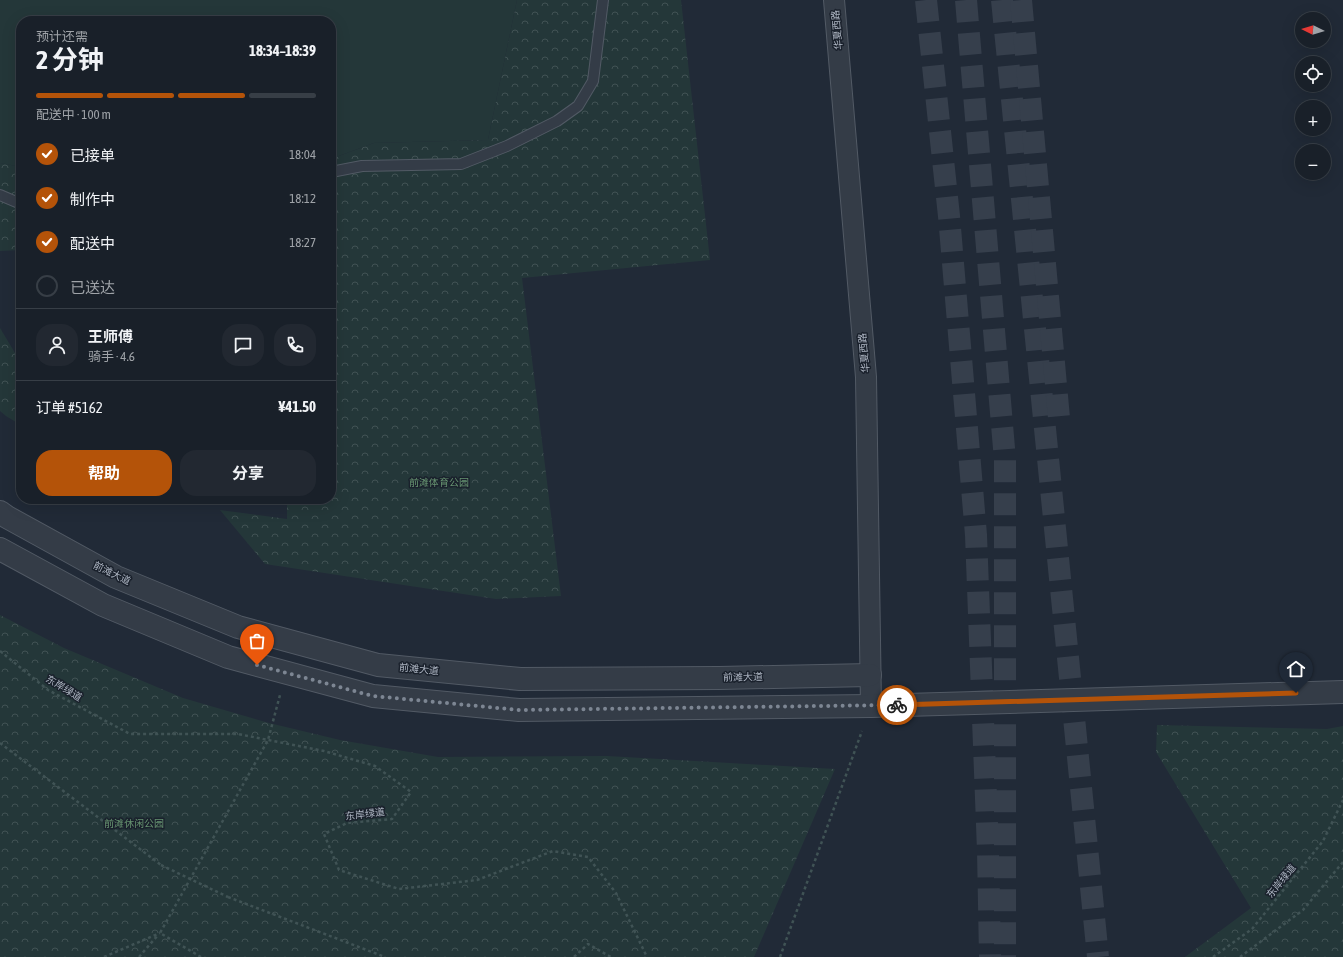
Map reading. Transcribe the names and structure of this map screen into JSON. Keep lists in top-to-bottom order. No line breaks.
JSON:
{"streets":{"street":["华夏西路","前滩大道"],"path":["东岸绿道"]},"crossings":[["华夏西路","前滩大道"]],"parks":["前滩体育公园","前滩休闲公园"],"north":"left","page":{"map_buttons":["+","−"],"heading":["2 分钟","预计还需","18:34–18:39"],"panel":["王师傅","骑手 · 4.6","订单 #5162","¥41.50"],"bar":"配送中 · 100 m","list":[["已接单","18:04"],["制作中","18:12"],["配送中","18:27"],"已送达"],"buttons":["帮助","分享"]}}
